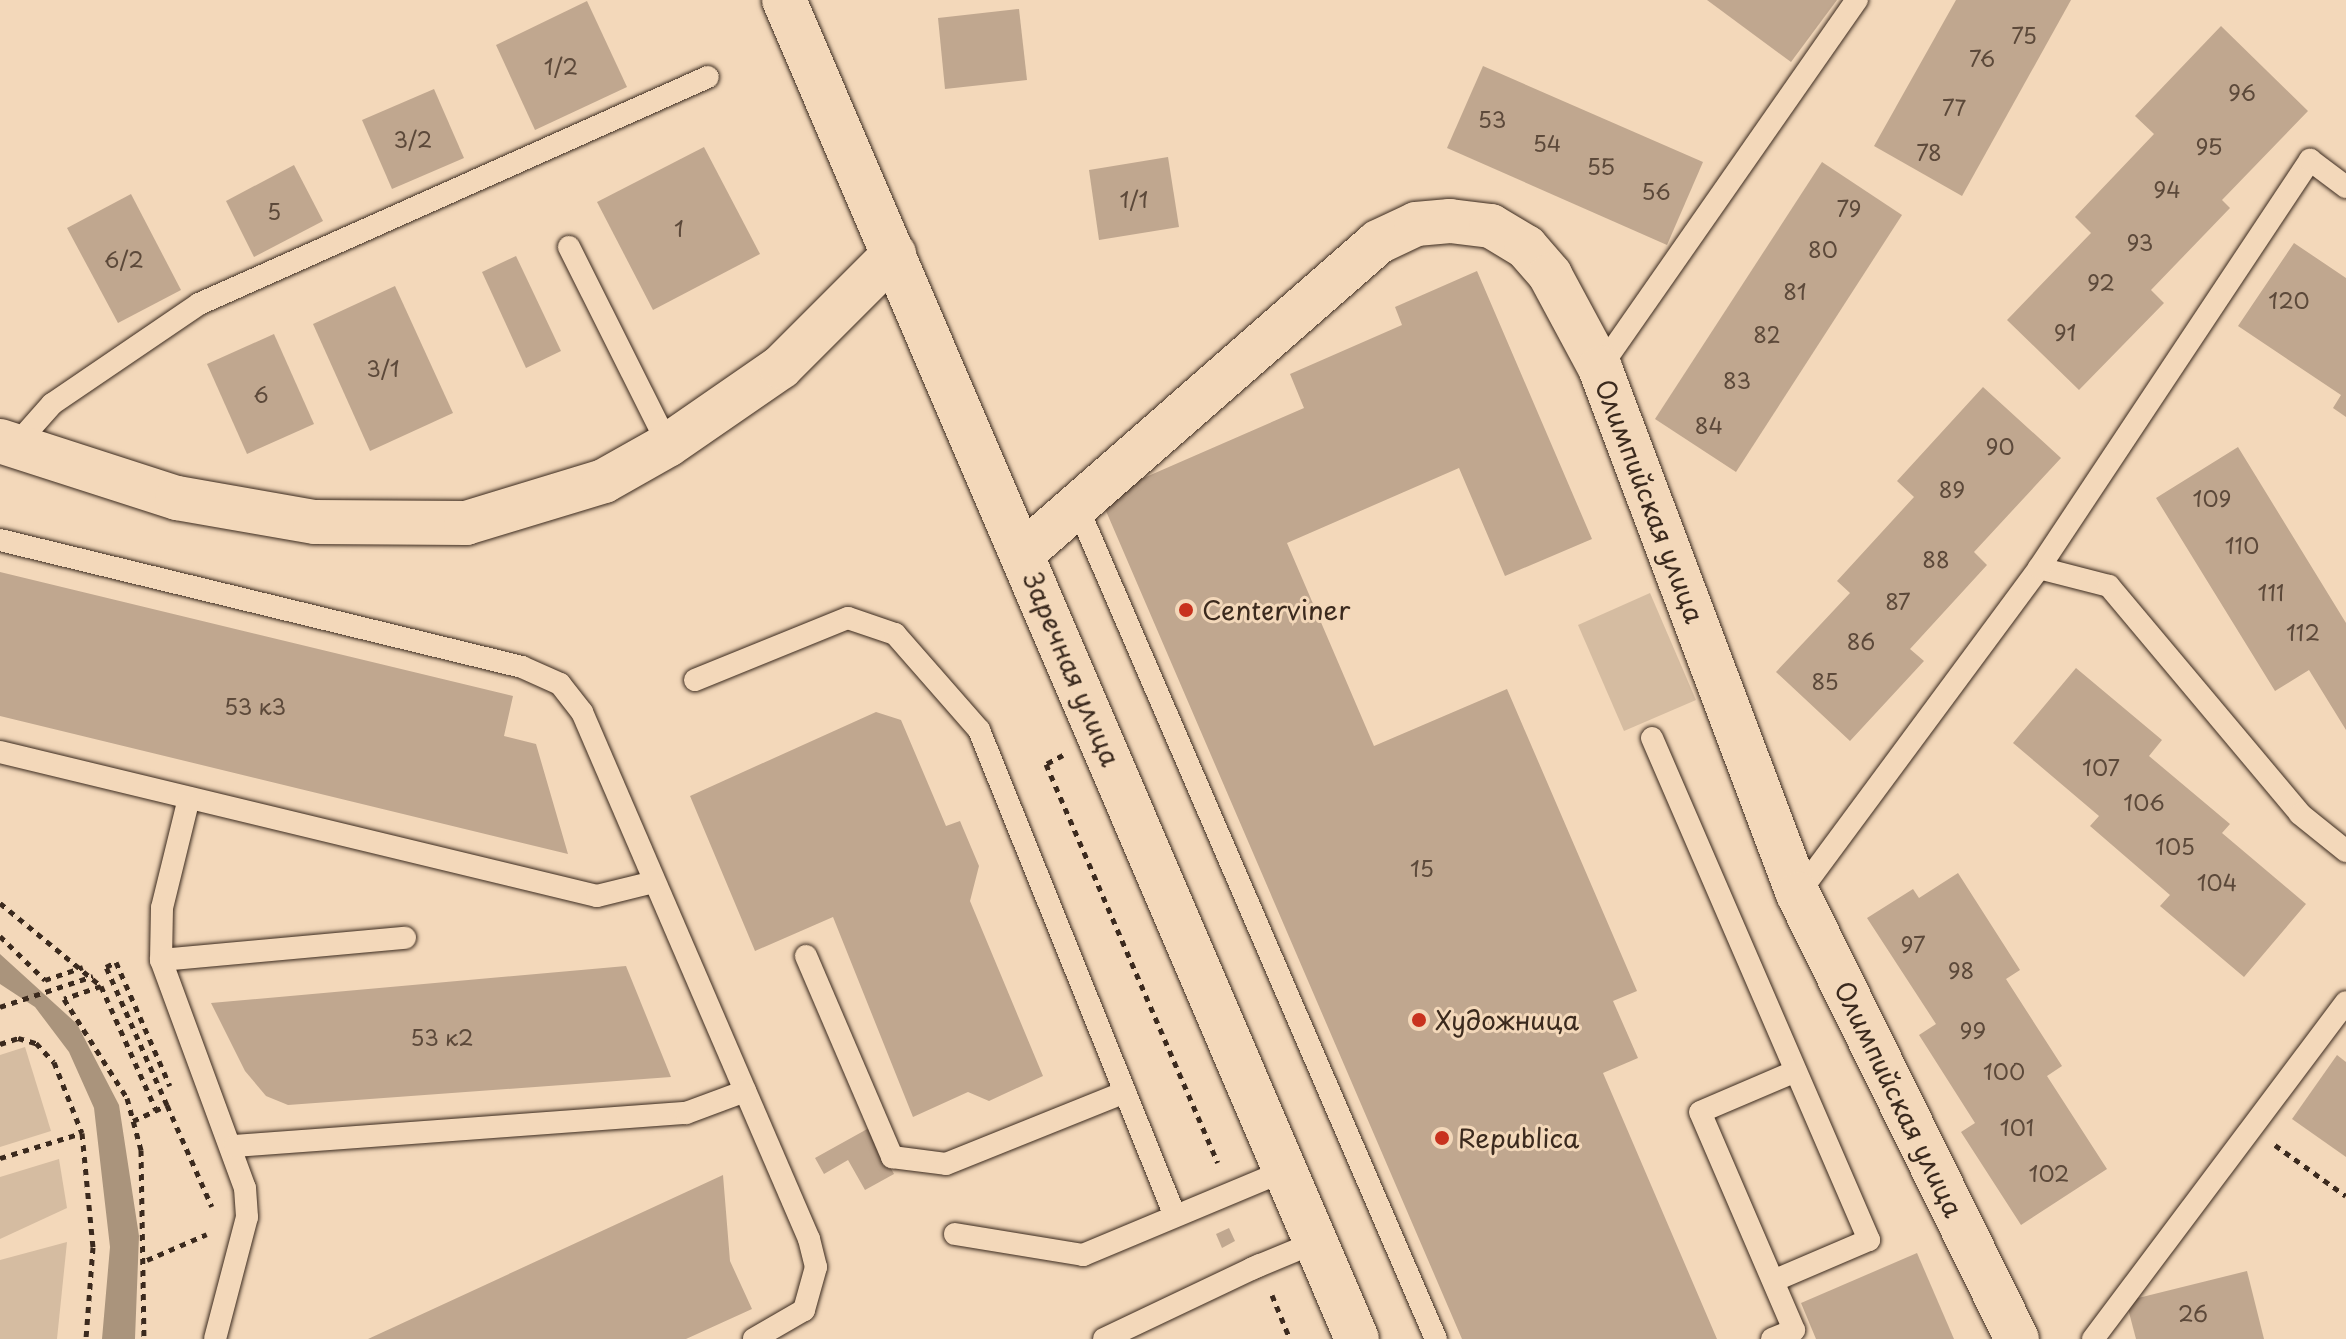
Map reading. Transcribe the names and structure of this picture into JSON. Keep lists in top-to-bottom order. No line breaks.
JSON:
{"streets":{"street":["Олимпийская улица","Заречная улица"]},"crossings":[["Олимпийская улица","Заречная улица"]],"places":["Centerviner","Художница","Republica"],"house_numbers":["75","76","1/2","96","77","53","3/2","54","95","78","55","94","56","1/1","79","5","1","93","80","6/2","92","81","120","91","82","3/1","83","6","84","90","89","109","110","88","111","87","112","86","85","53 к3","107","106","105","15","104","97","98","99","53 к2","100","101","102","26"]}
